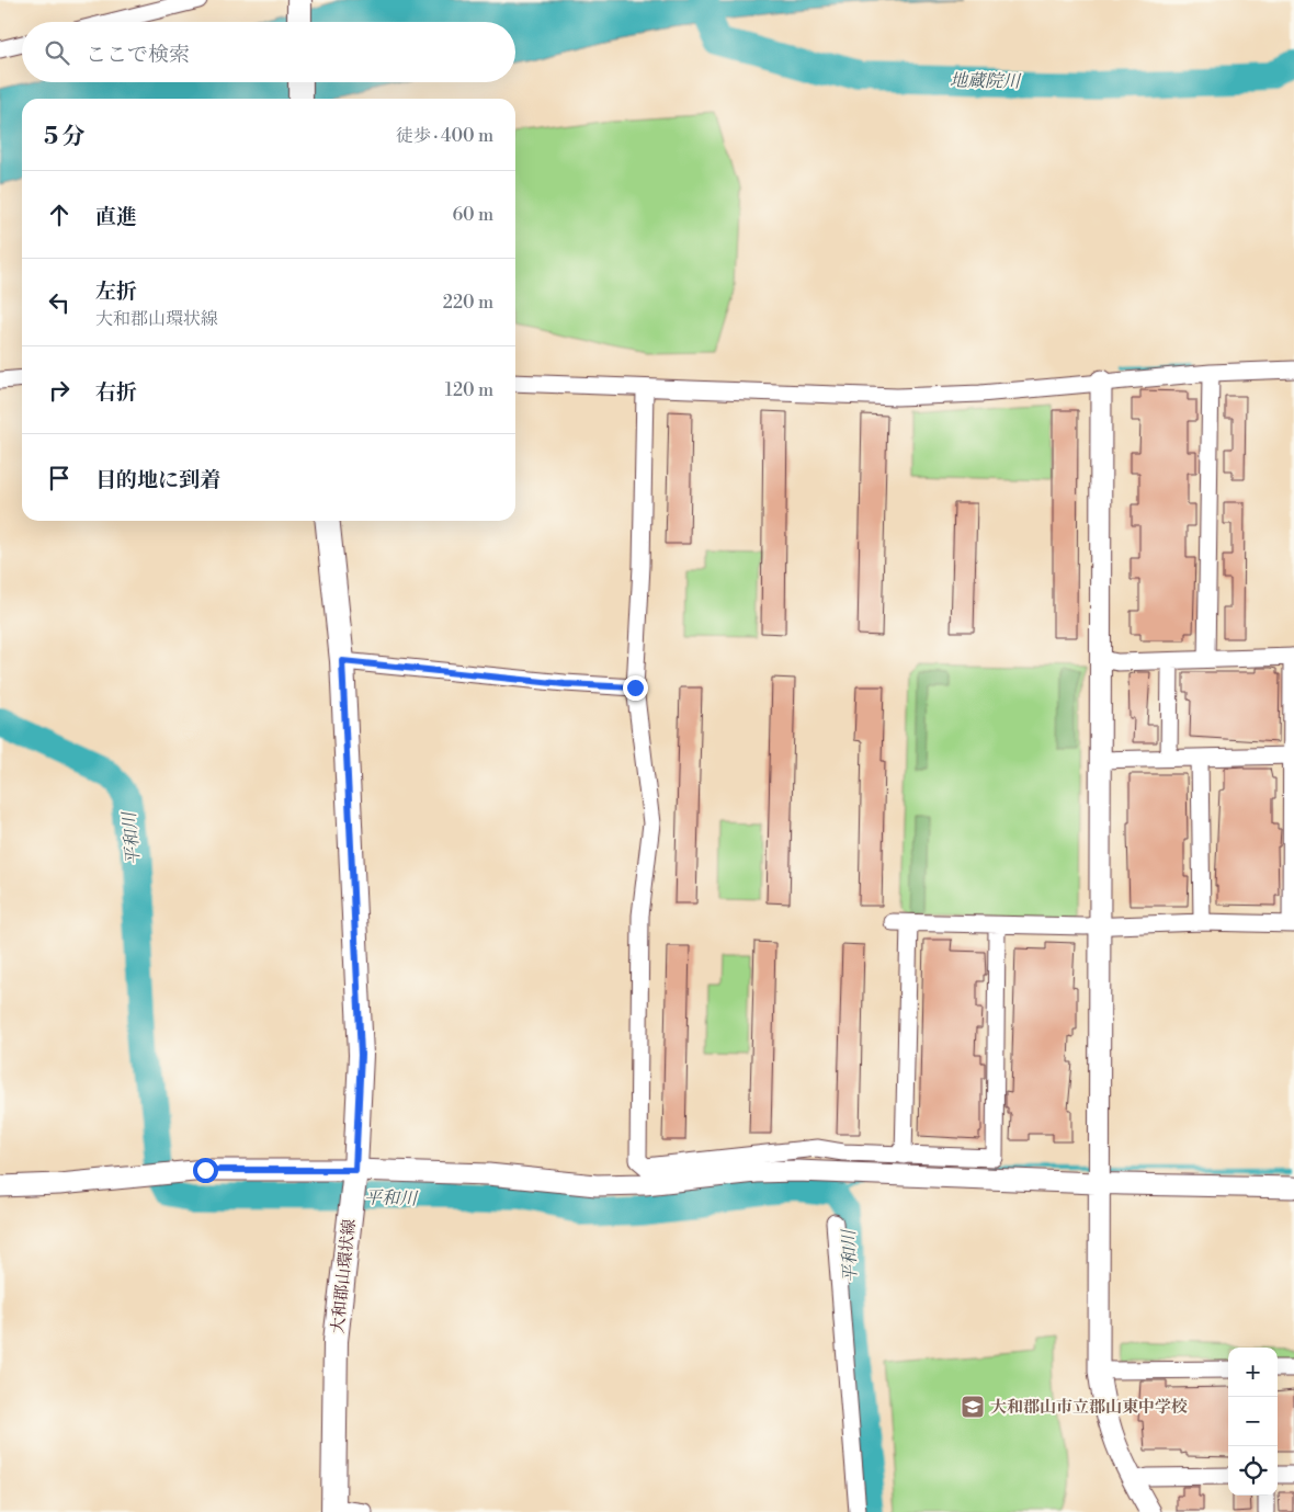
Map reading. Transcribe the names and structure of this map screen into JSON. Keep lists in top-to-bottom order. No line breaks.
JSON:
{"streets":{"main road":["大和郡山環状線"]},"water":["地蔵院川","平和川"],"places":{"school or university":["大和郡山市立郡山東中学校"]},"page":{"search":"ここで検索","heading":["5 分","徒歩 · 400 m"],"list":[["直進","60 m"],["左折","大和郡山環状線","220 m"],["右折","120 m"],"目的地に到着"],"map_buttons":["+","−"]}}
